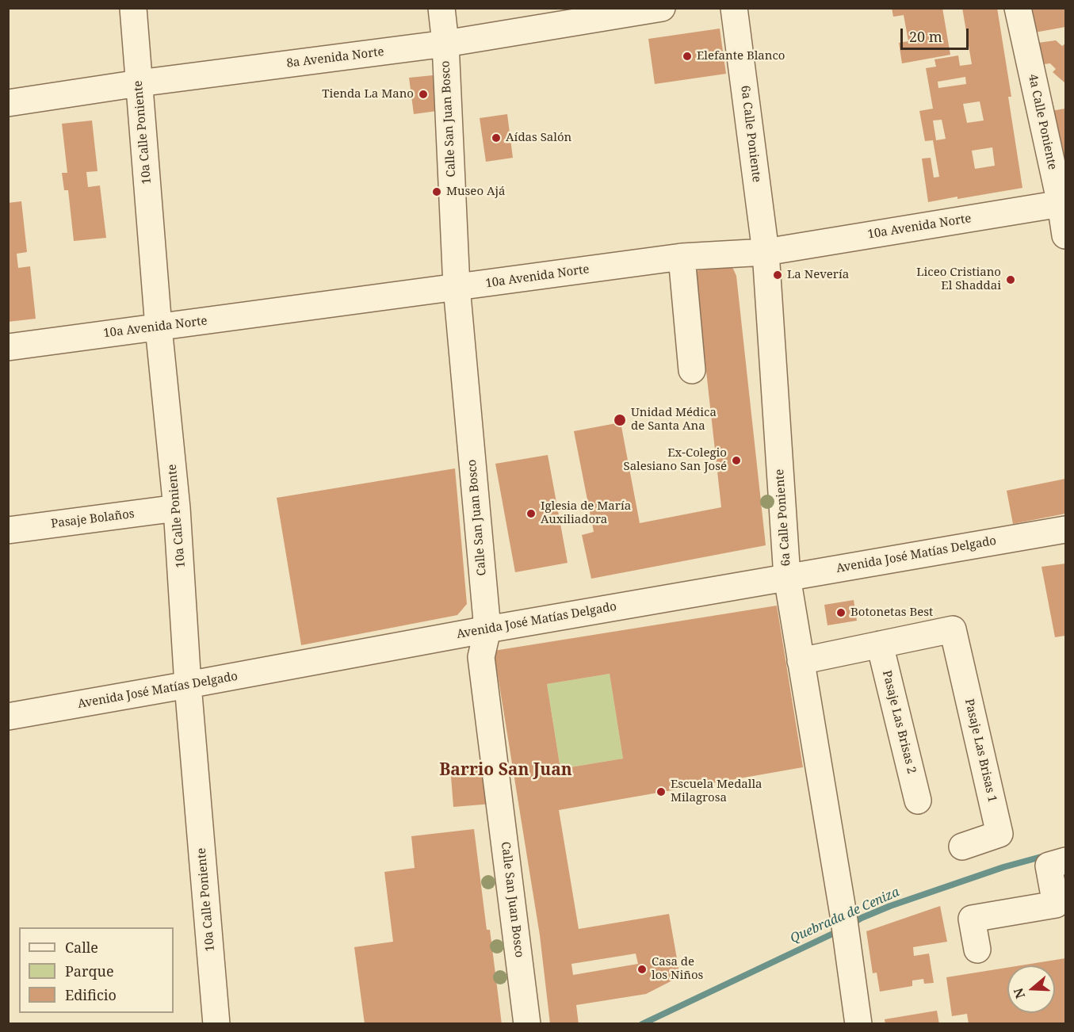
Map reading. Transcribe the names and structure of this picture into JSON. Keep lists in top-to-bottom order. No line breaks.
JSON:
{"streets":{"street":["8a Avenida Norte","Calle San Juan Bosco","4a Calle Poniente","10a Calle Poniente","6a Calle Poniente","10a Avenida Norte","Pasaje Bolaños","Avenida José Matías Delgado","Pasaje Las Brisas 2","Pasaje Las Brisas 1"]},"crossings":[["8a Avenida Norte","Calle San Juan Bosco"],["8a Avenida Norte","10a Calle Poniente"],["Calle San Juan Bosco","10a Avenida Norte"],["Calle San Juan Bosco","Avenida José Matías Delgado"],["4a Calle Poniente","10a Avenida Norte"],["10a Calle Poniente","10a Avenida Norte"],["10a Calle Poniente","Pasaje Bolaños"],["10a Calle Poniente","Avenida José Matías Delgado"],["6a Calle Poniente","10a Avenida Norte"],["6a Calle Poniente","Avenida José Matías Delgado"],["Pasaje Las Brisas 2","Pasaje Las Brisas 1"]],"districts":["Barrio San Juan"],"water":["Quebrada de Ceniza"],"places":["Elefante Blanco","Tienda La Mano","Aídas Salón","Museo Ajá","La Nevería","Liceo Cristiano El Shaddai","Unidad Médica de Santa Ana","Ex-Colegio Salesiano San José","Iglesia de María Auxiliadora","Botonetas Best","Escuela Medalla Milagrosa","Casa de los Niños"],"legend":["Calle","Parque","Edificio"],"scale_bar":"20 m","north":"left"}
